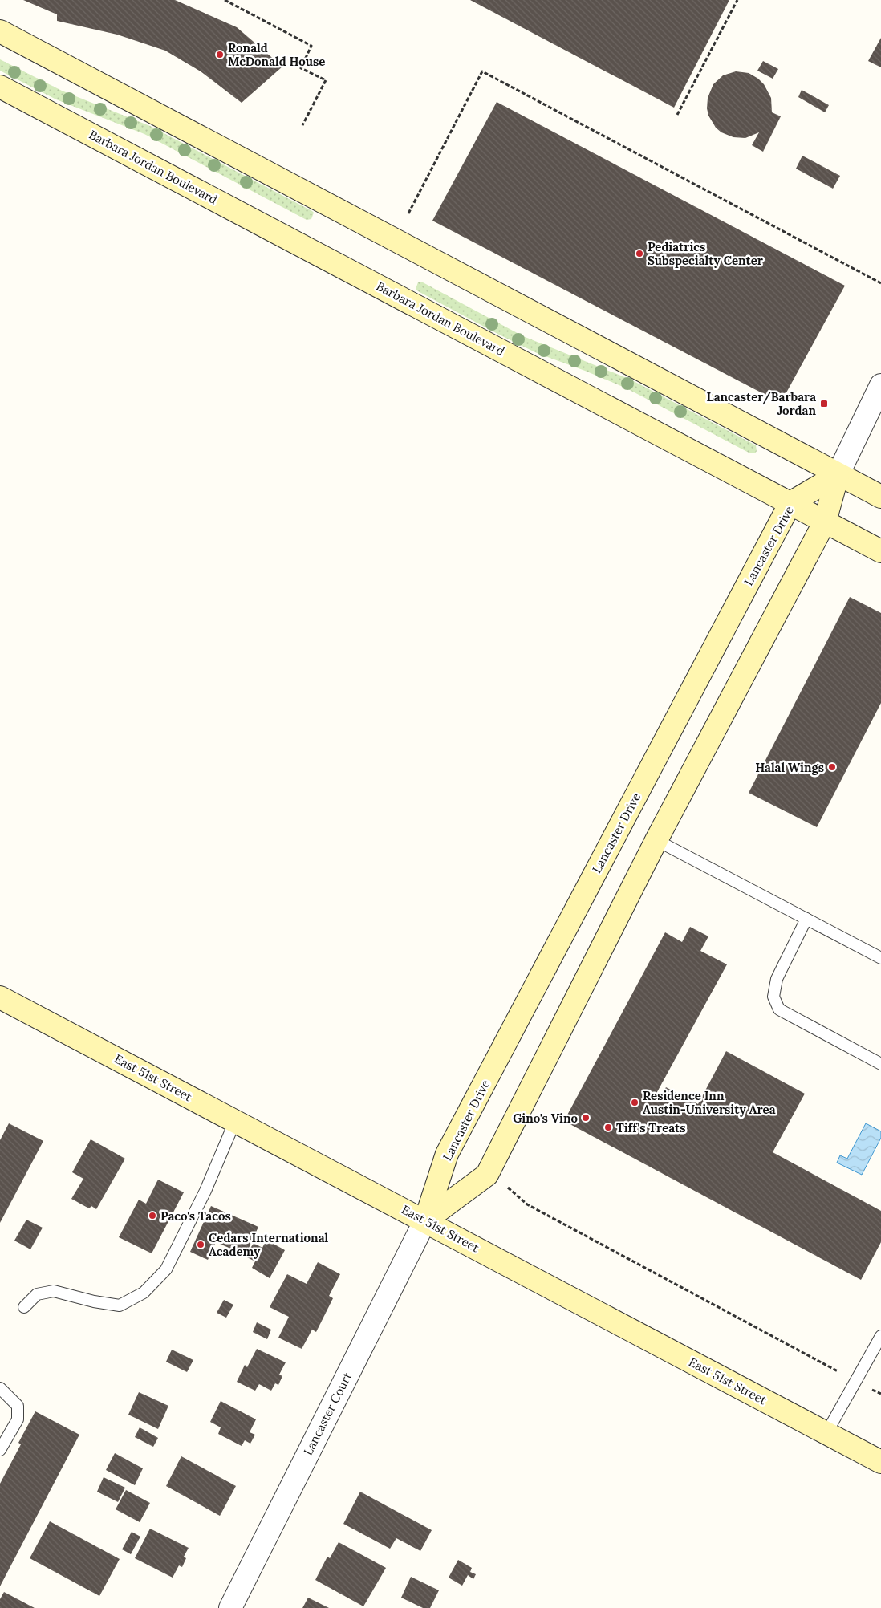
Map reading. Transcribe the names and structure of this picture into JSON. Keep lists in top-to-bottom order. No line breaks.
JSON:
{"streets":{"street":["Barbara Jordan Boulevard","Lancaster Drive","East 51st Street","Lancaster Court"]},"crossings":[["Barbara Jordan Boulevard","Lancaster Drive"],["Lancaster Drive","East 51st Street"],["Lancaster Drive","Lancaster Court"],["East 51st Street","Lancaster Court"]],"places":{"other":["Ronald McDonald House","Pediatrics Subspecialty Center","Halal Wings","Residence Inn Austin-University Area","Gino's Vino","Tiff's Treats","Paco's Tacos","Cedars International Academy"],"transit":["Lancaster/Barbara Jordan"]}}
